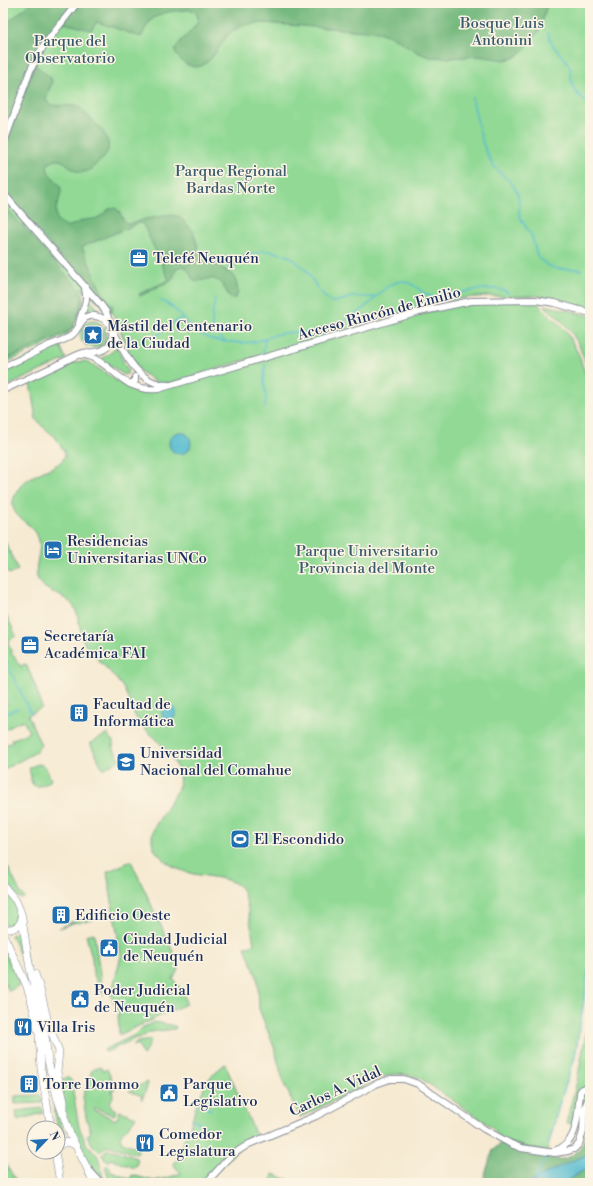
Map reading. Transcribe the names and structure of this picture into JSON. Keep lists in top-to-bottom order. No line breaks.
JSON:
{"streets":{"main road":["Acceso Rincón de Emilio","Carlos A. Vidal"]},"parks":["Bosque Luis Antonini","Parque del Observatorio","Parque Regional Bardas Norte","Parque Universitario Provincia del Monte"],"places":{"office":["Telefé Neuquén","Secretaría Académica FAI"],"place":["Mástil del Centenario de la Ciudad"],"hotel":["Residencias Universitarias UNCo"],"building":["Facultad de Informática","Edificio Oeste","Torre Dommo"],"school or university":["Universidad Nacional del Comahue"],"sports":["El Escondido"],"public building":["Ciudad Judicial de Neuquén","Poder Judicial de Neuquén","Parque Legislativo"],"restaurant":["Villa Iris","Comedor Legislatura"]},"north":"top right"}
